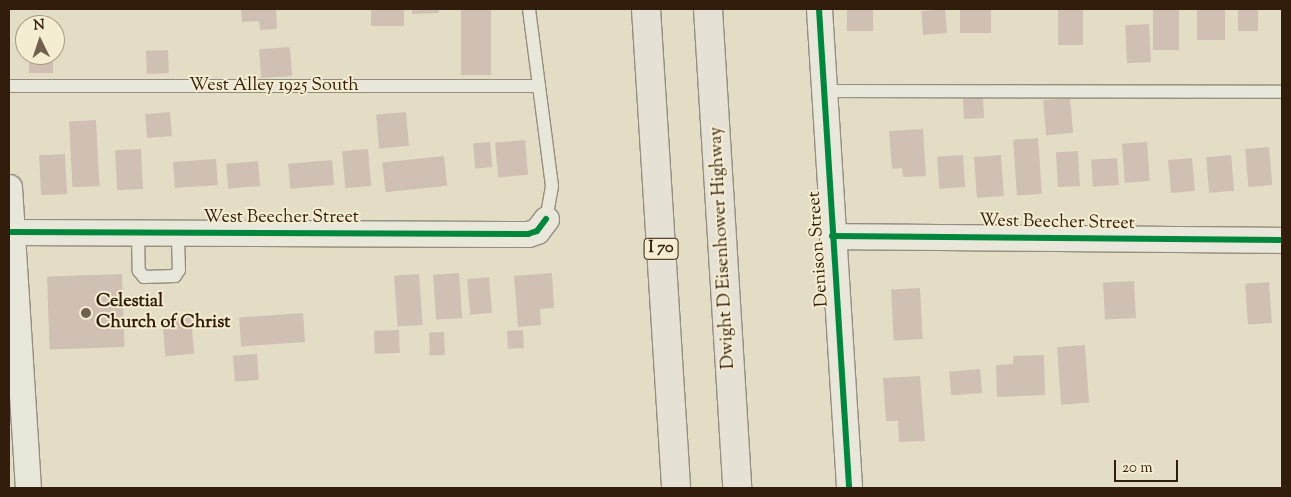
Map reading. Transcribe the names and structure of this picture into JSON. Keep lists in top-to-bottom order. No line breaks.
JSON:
{"streets":{"highway":["Dwight D Eisenhower Highway","I 70"],"street":["West Beecher Street","Denison Street"],"lane":["West Alley 1925 South"]},"crossings":[["West Beecher Street","Denison Street"]],"places":["Celestial Church of Christ"],"scale_bar":"20 m","north":"top"}
